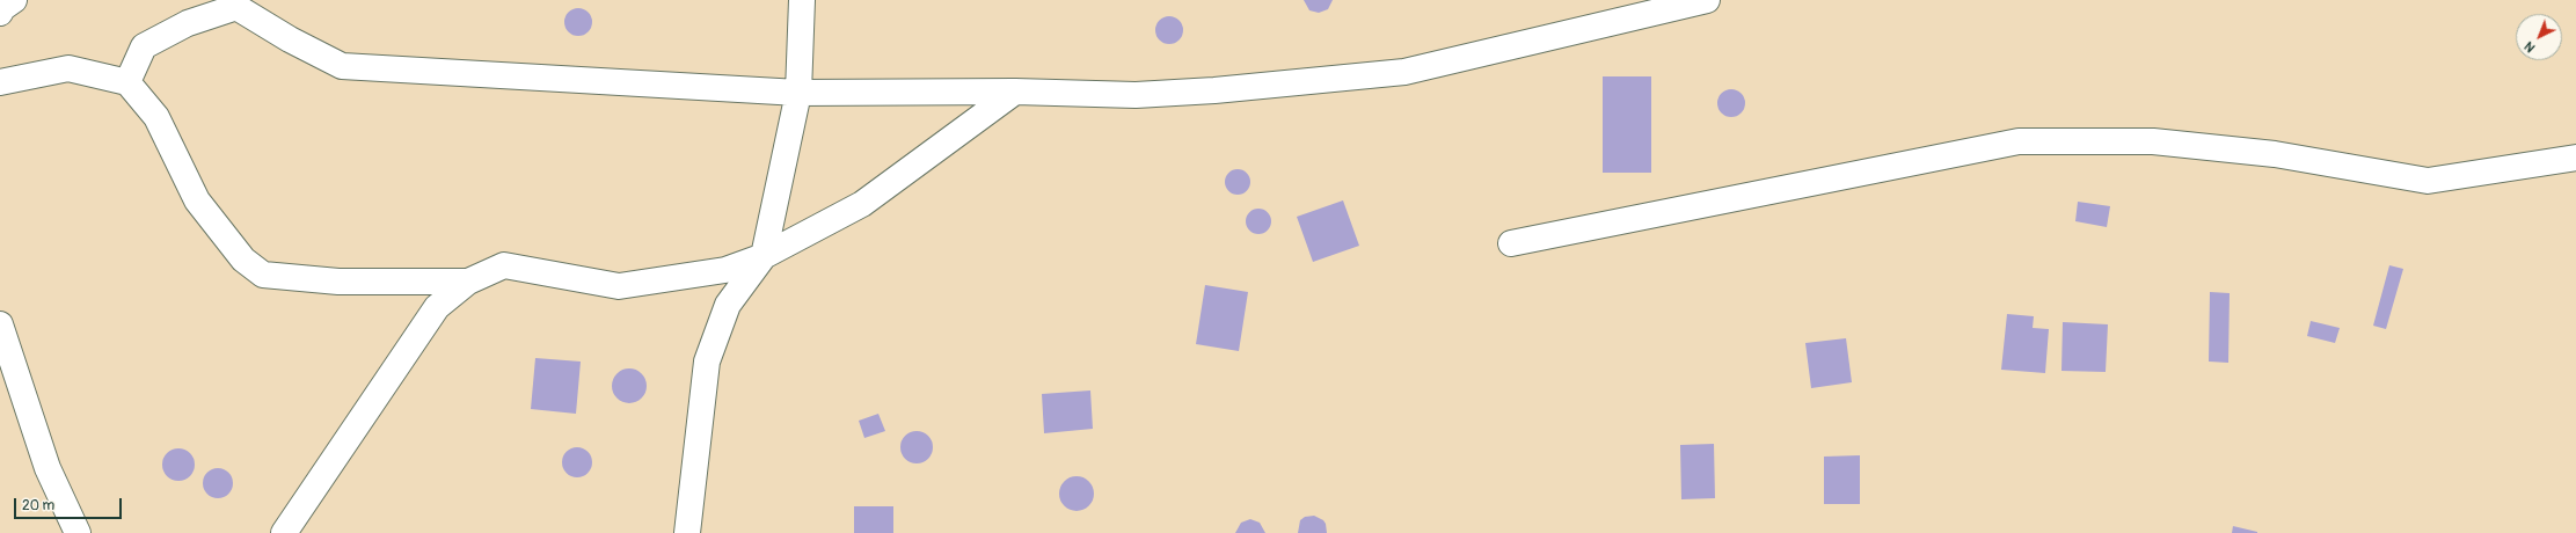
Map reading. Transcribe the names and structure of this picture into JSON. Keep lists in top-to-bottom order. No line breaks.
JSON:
{"scale_bar":"20 m","north":"bottom left"}
